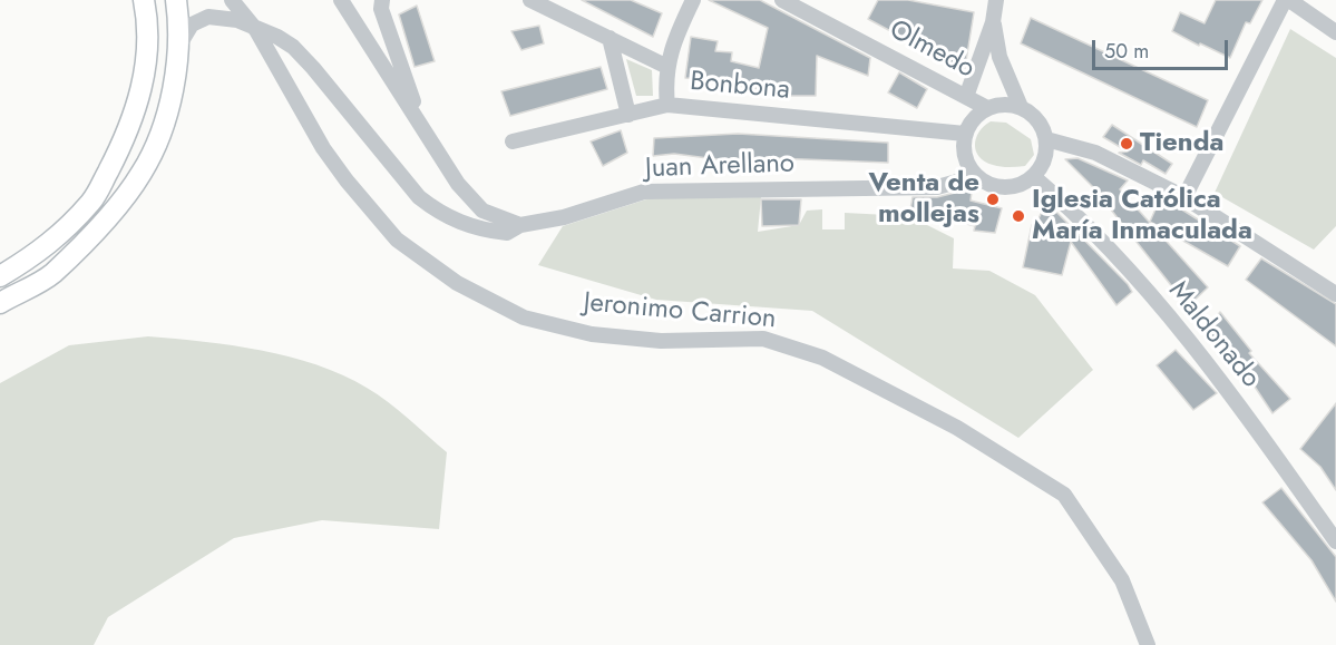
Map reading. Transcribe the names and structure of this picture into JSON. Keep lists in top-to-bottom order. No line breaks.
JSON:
{"streets":{"street":["Olmedo","Bonbona","Juan Arellano","Jeronimo Carrion","Maldonado"]},"crossings":[["Olmedo","Bonbona"],["Olmedo","Juan Arellano"],["Olmedo","Maldonado"],["Bonbona","Juan Arellano"],["Bonbona","Maldonado"],["Juan Arellano","Jeronimo Carrion"],["Juan Arellano","Maldonado"]],"places":["Tienda","Venta de mollejas","Iglesia Católica María Inmaculada"],"scale_bar":"50 m"}
